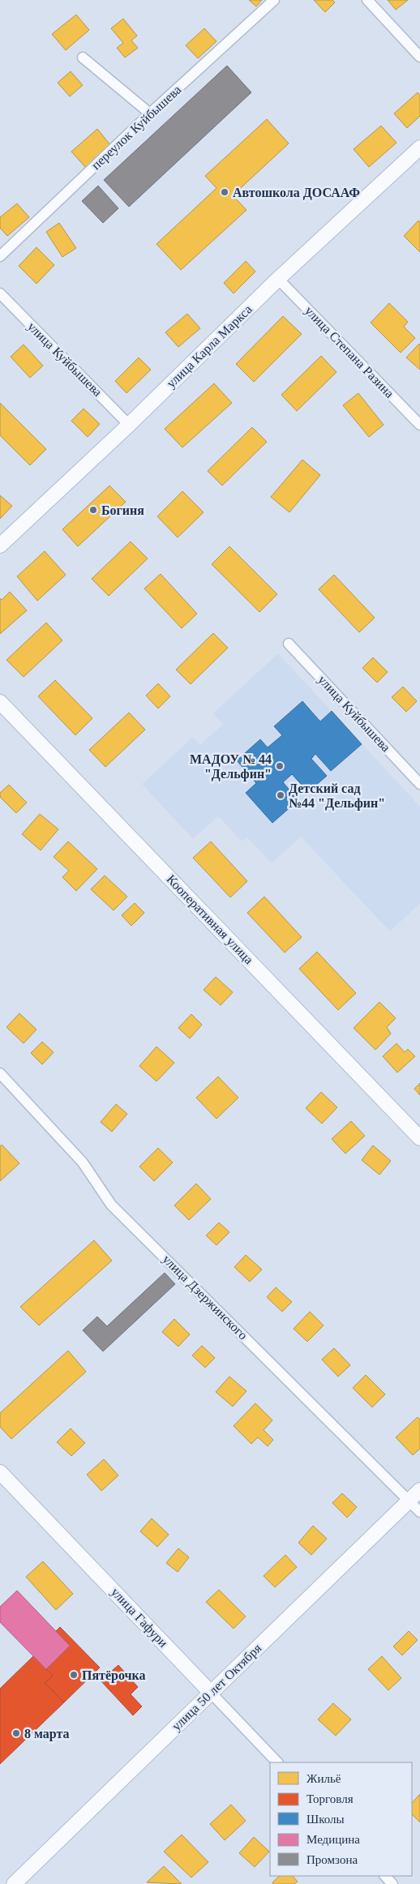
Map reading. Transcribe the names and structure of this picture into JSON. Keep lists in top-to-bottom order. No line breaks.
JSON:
{"streets":{"street":["переулок Куйбышева","улица Карла Маркса","улица Степана Разина","улица Куйбышева","Кооперативная улица","улица Дзержинского","улица Гафури","улица 50 лет Октября"]},"crossings":[["улица Карла Маркса","улица Степана Разина"],["улица Карла Маркса","улица Куйбышева"],["улица Дзержинского","улица 50 лет Октября"],["улица Гафури","улица 50 лет Октября"]],"places":["Автошкола ДОСААФ","Богиня","МАДОУ № 44 \"Дельфин\"","Детский сад №44 \"Дельфин\"","Пятёрочка","8 марта"],"legend":["Жильё","Торговля","Школы","Медицина","Промзона"]}
